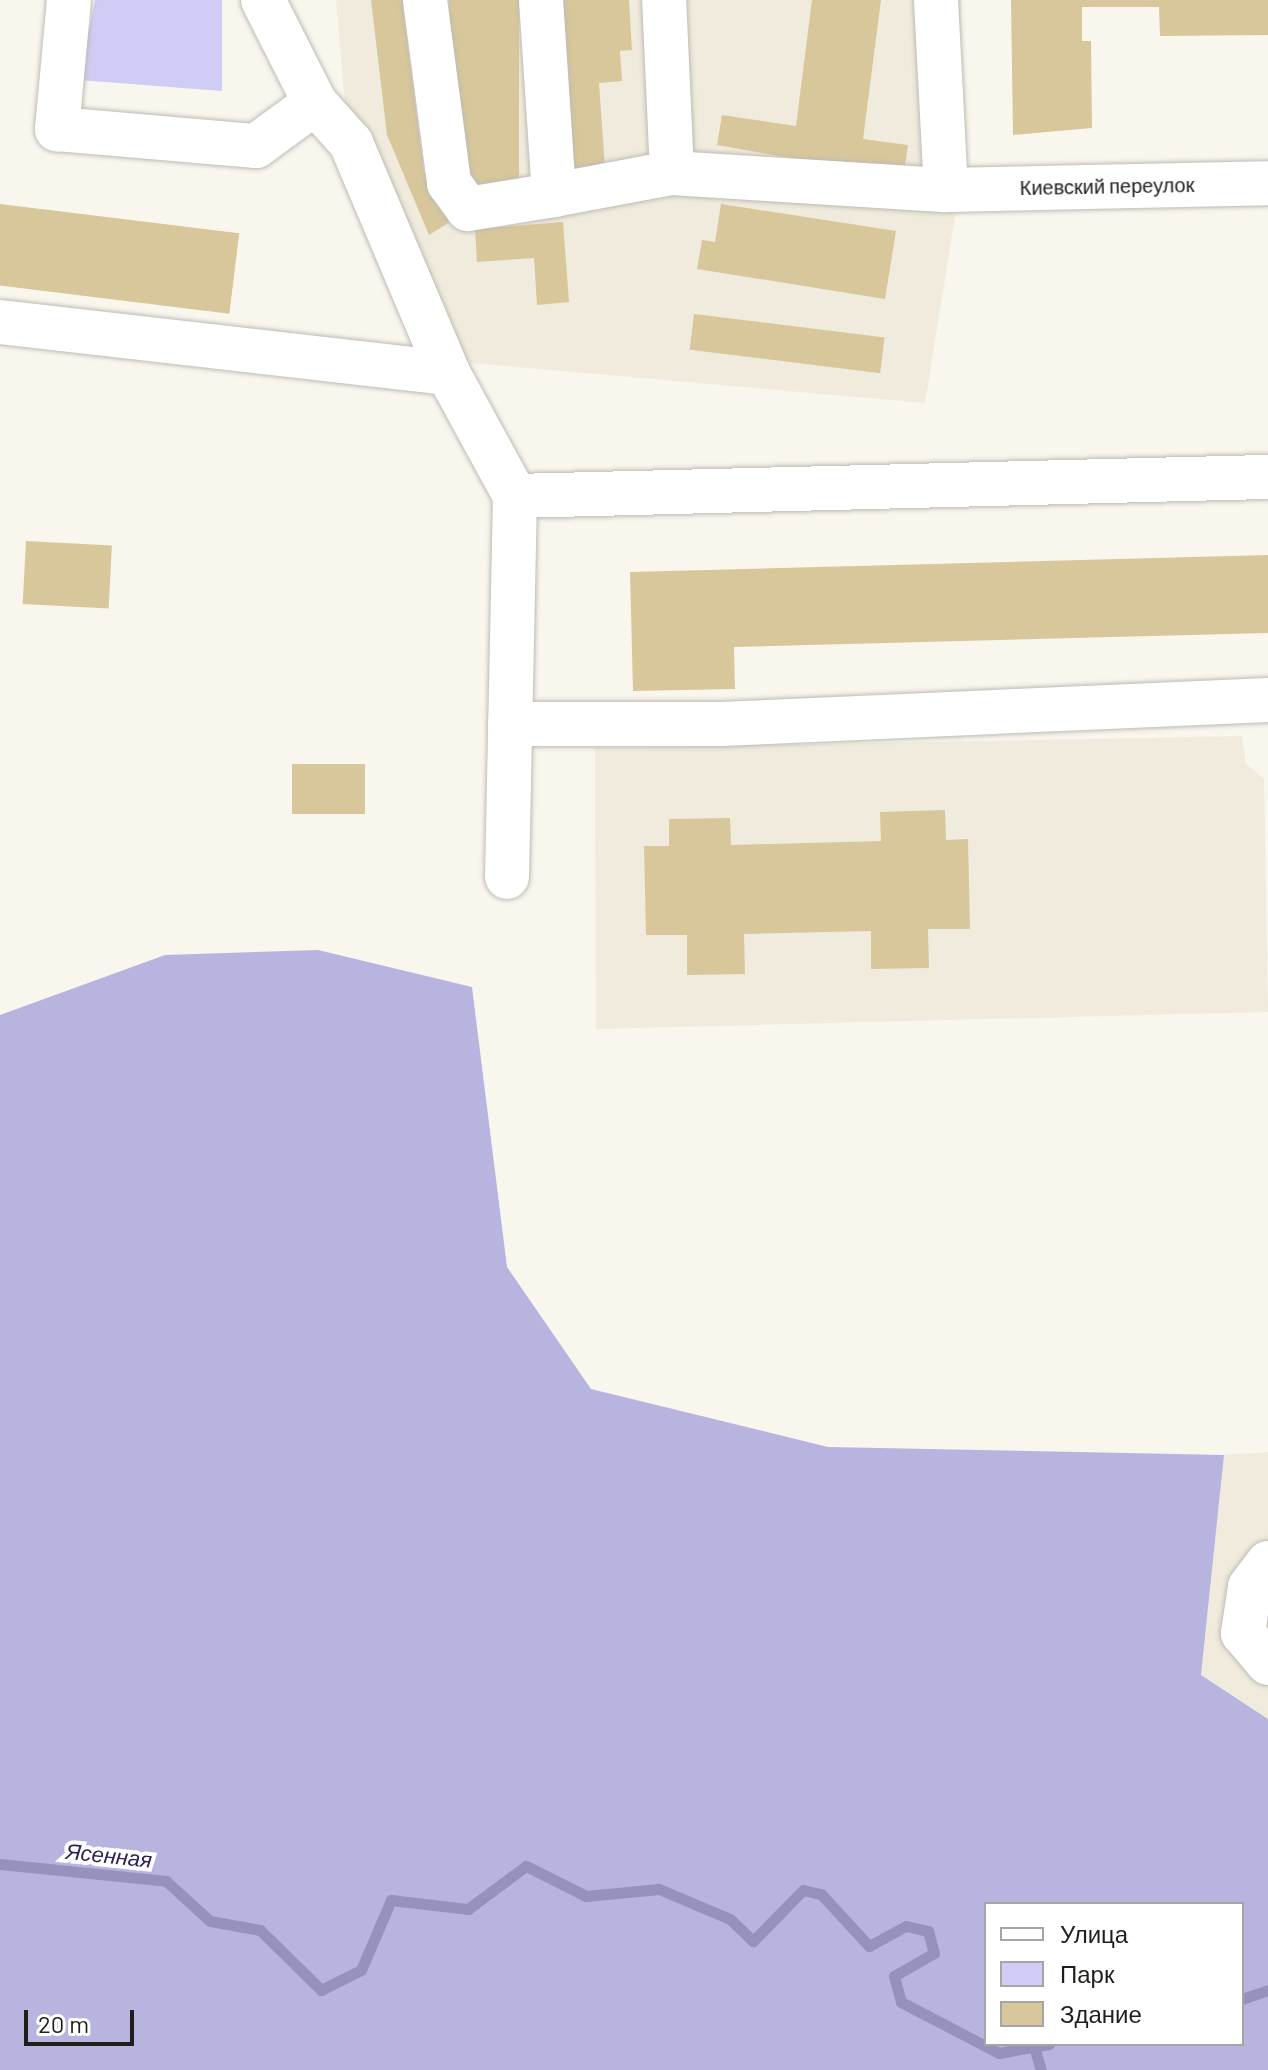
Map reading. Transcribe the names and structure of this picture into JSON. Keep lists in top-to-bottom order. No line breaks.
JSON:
{"streets":{"street":["Киевский переулок"]},"water":["Ясенная"],"legend":["Улица","Парк","Здание"],"scale_bar":"20 m"}
